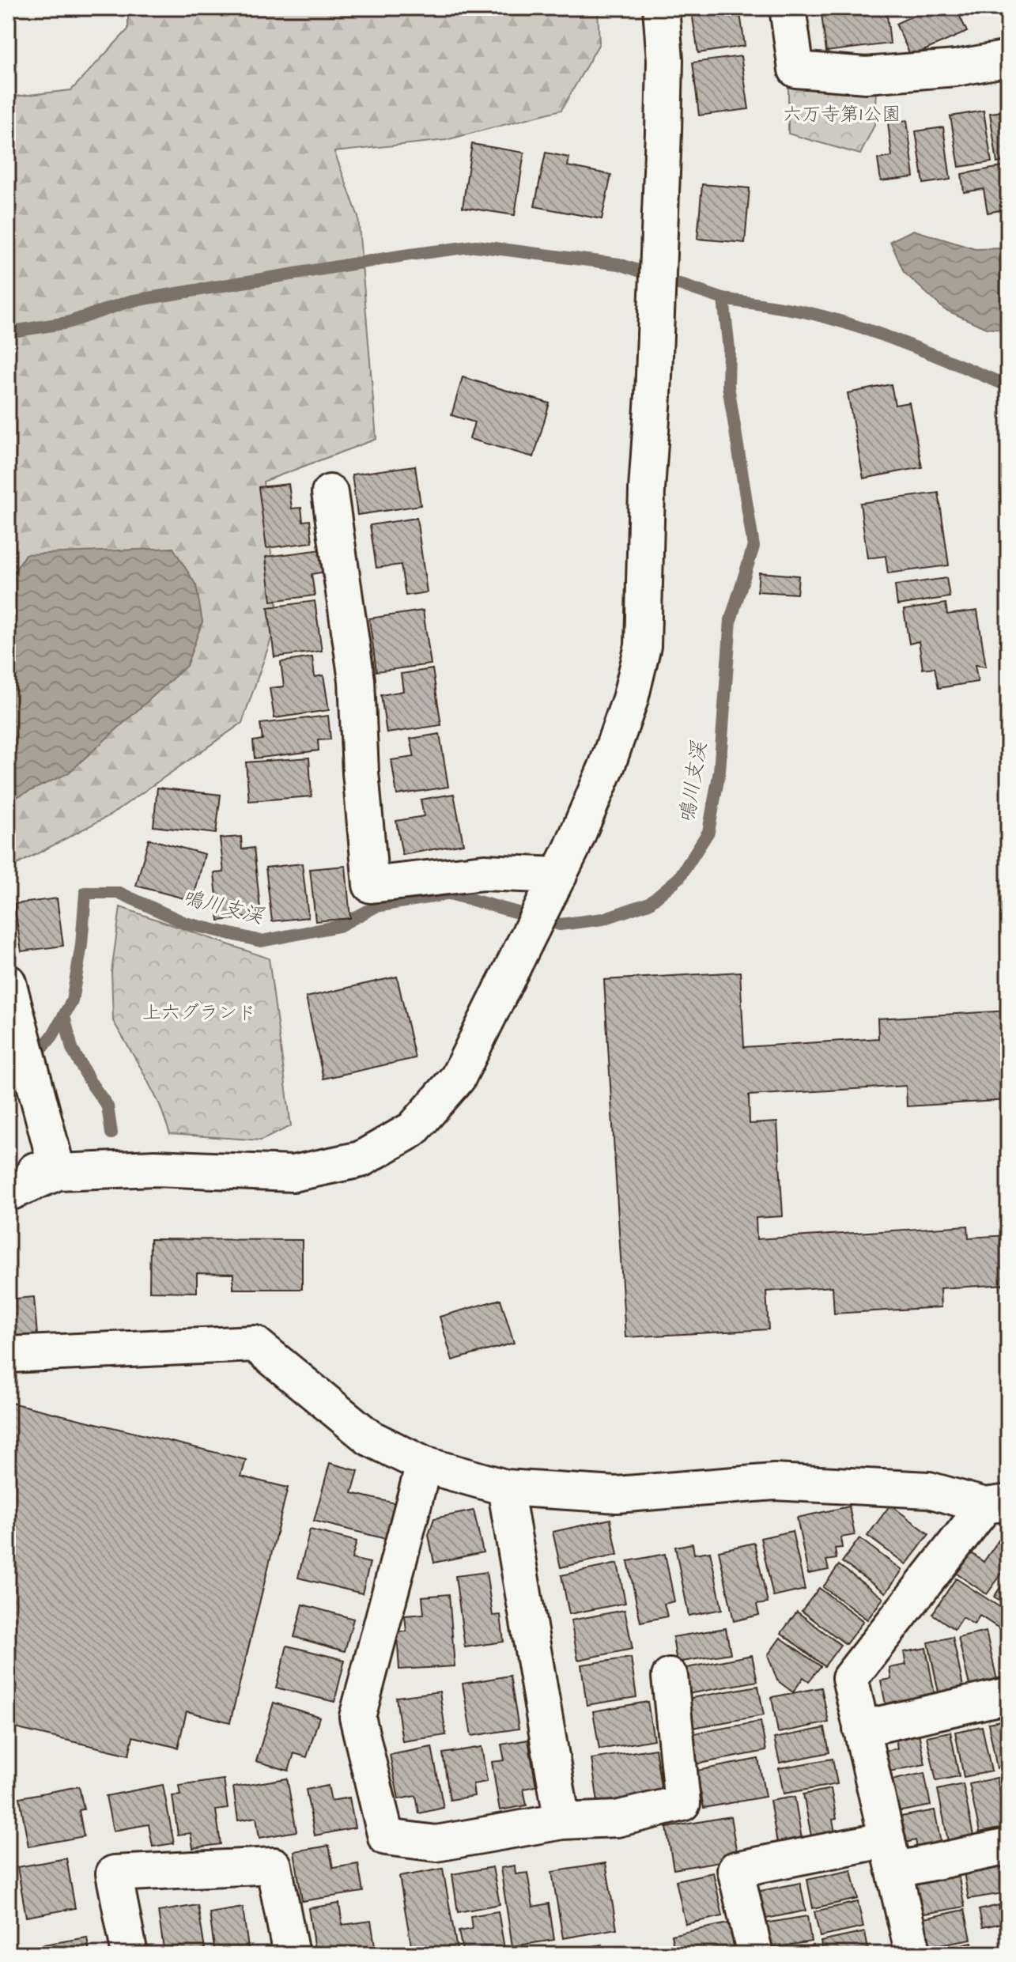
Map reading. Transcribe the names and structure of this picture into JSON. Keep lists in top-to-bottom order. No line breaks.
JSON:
{"water":["鳴川支渓"],"parks":["六万寺第1公園","上六グランド"]}
